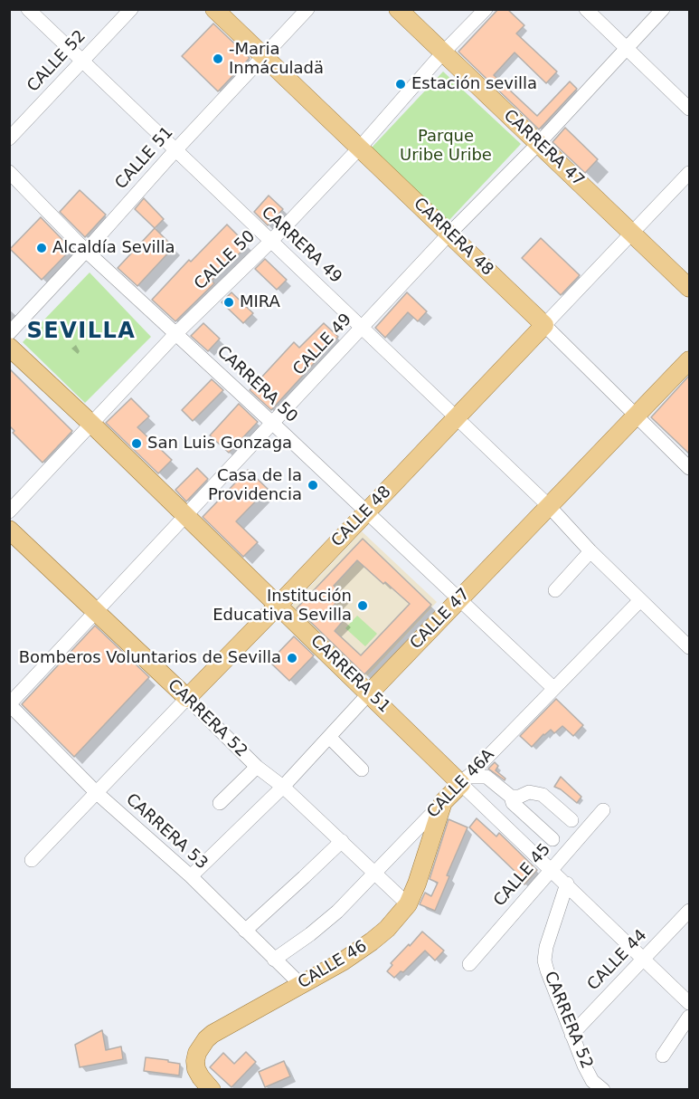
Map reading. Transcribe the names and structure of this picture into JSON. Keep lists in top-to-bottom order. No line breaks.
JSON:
{"streets":{"main road":["CARRERA 47","CARRERA 48","CALLE 48","CALLE 47","CARRERA 51","CARRERA 52","CALLE 46A","CALLE 46"],"street":["CALLE 52","CALLE 51","CARRERA 49","CALLE 50","CALLE 49","CARRERA 50","CARRERA 53","CALLE 45","CALLE 44"]},"crossings":[["CALLE 52","CARRERA 49"],["CARRERA 47","CALLE 50"],["CARRERA 47","CALLE 49"],["CARRERA 47","CALLE 48"],["CALLE 51","CARRERA 48"],["CALLE 51","CARRERA 49"],["CALLE 51","CARRERA 50"],["CARRERA 48","CALLE 50"],["CARRERA 48","CALLE 49"],["CARRERA 48","CALLE 48"],["CARRERA 48","CALLE 47"],["CARRERA 49","CALLE 50"],["CARRERA 49","CALLE 49"],["CARRERA 49","CALLE 48"],["CARRERA 49","CALLE 47"],["CARRERA 49","CALLE 46A"],["CALLE 50","CARRERA 50"],["CALLE 50","CARRERA 51"],["CALLE 49","CARRERA 50"],["CALLE 49","CARRERA 51"],["CALLE 49","CARRERA 52"],["CALLE 49","CARRERA 53"],["CARRERA 50","CALLE 48"],["CARRERA 50","CALLE 47"],["CARRERA 50","CALLE 46A"],["CALLE 48","CARRERA 51"],["CALLE 48","CARRERA 52"],["CALLE 48","CARRERA 53"],["CALLE 47","CARRERA 51"],["CALLE 47","CARRERA 52"],["CALLE 47","CARRERA 53"],["CARRERA 51","CARRERA 52"],["CARRERA 51","CALLE 46A"],["CARRERA 51","CALLE 45"],["CARRERA 51","CALLE 44"],["CARRERA 52","CALLE 46A"],["CARRERA 52","CALLE 44"],["CARRERA 52","CALLE 46"],["CALLE 46A","CARRERA 53"],["CALLE 46A","CALLE 46"],["CARRERA 53","CALLE 46"]],"districts":["SEVILLA"],"parks":["Parque Uribe Uribe"],"places":["-Maria Inmáculadä","Estación sevilla","Alcaldía Sevilla","MIRA","San Luis Gonzaga","Casa de la Providencia","Institución Educativa Sevilla","Bomberos Voluntarios de Sevilla"]}
